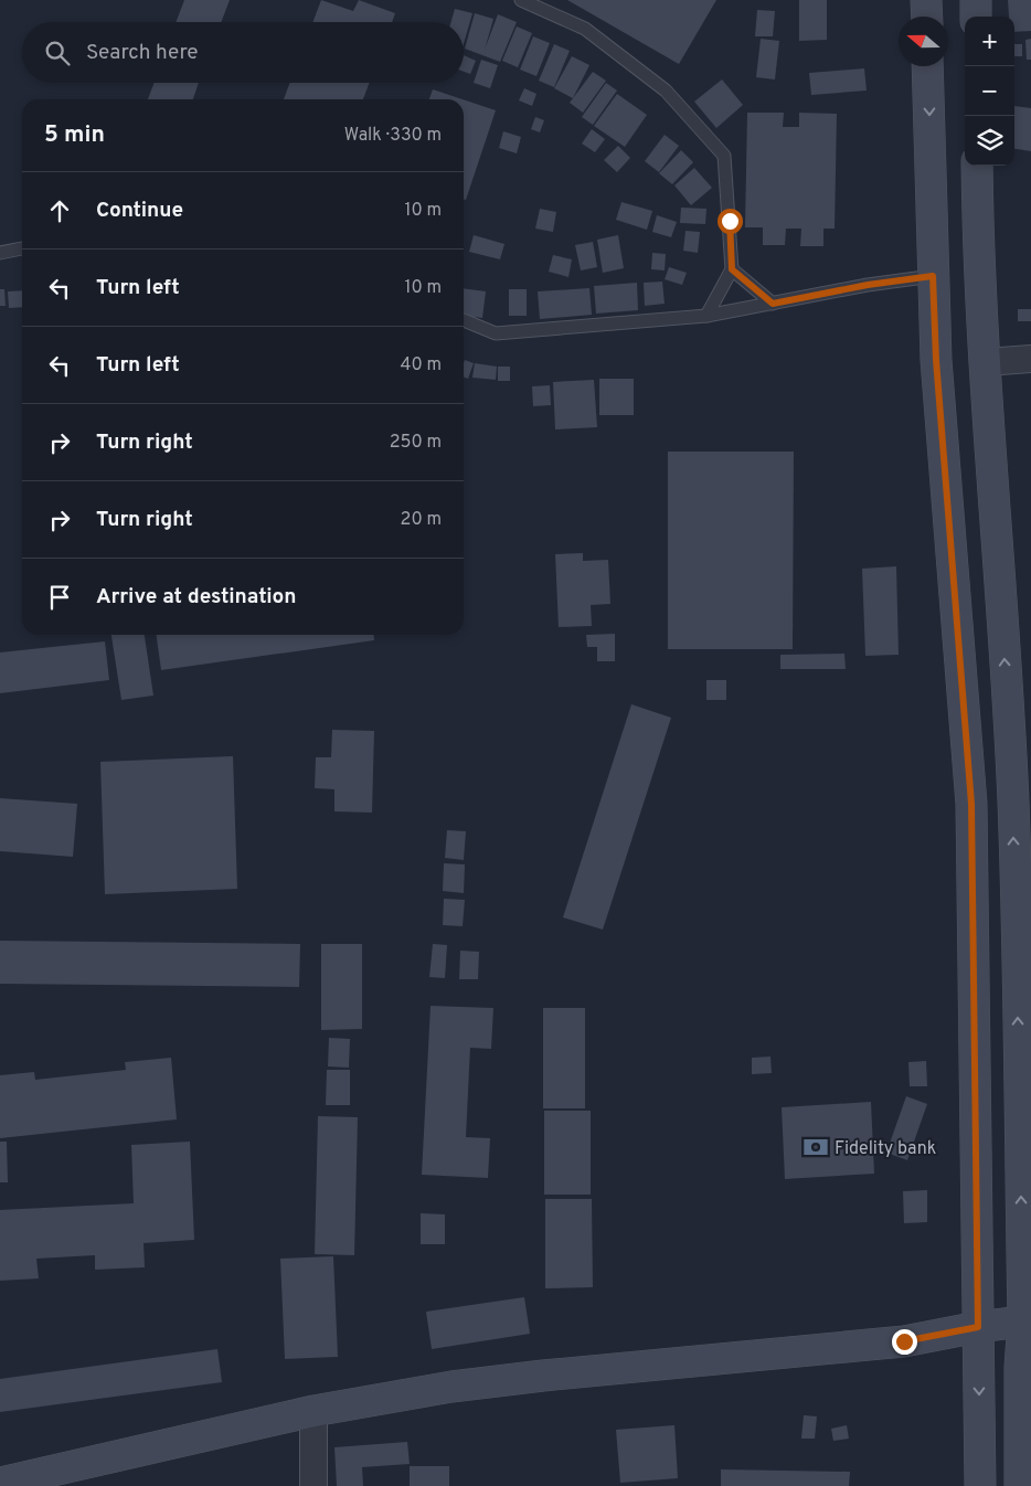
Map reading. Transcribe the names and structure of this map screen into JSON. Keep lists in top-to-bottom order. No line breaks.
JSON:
{"places":{"bank":["Fidelity bank"]},"north":"left","page":{"map_buttons":["+","−"],"search":"Search here","heading":["5 min","Walk · 330 m"],"list":[["Continue","10 m"],["Turn left","10 m"],["Turn left","40 m"],["Turn right","250 m"],["Turn right","20 m"],"Arrive at destination"]}}
